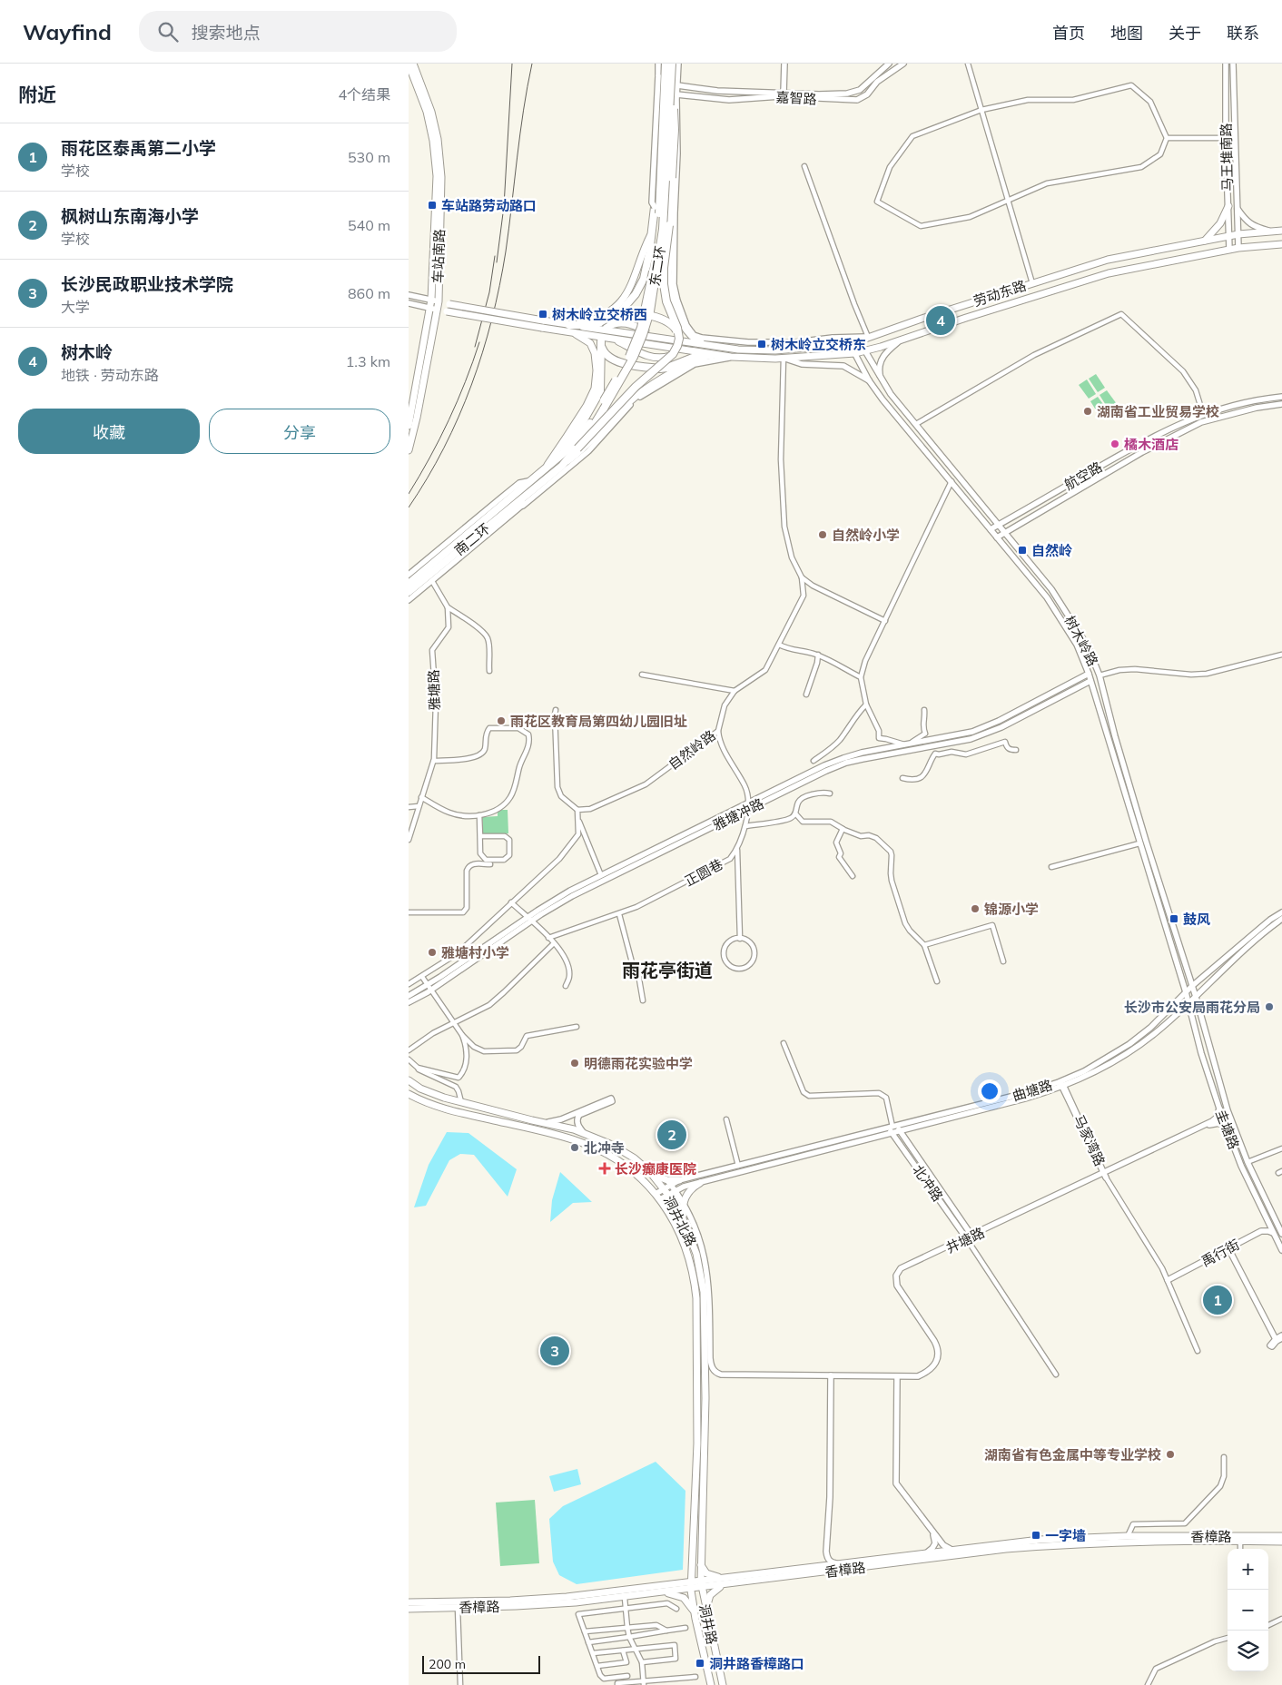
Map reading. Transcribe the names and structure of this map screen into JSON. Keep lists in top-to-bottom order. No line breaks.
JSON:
{"streets":{"highway":["东二环","南二环"],"main road":["车站南路","劳动东路","洞井北路","香樟路","洞井路"],"street":["嘉智路","马王堆南路","航空路","树木岭路","雅塘路","自然岭路","雅塘冲路","正圆巷","曲塘路","圭塘路","马家湾路","北冲路","井塘路","禹行街"]},"crossings":[["嘉智路","东二环"],["马王堆南路","劳动东路"],["东二环","南二环"],["劳动东路","树木岭路"],["劳动东路","自然岭路"],["航空路","树木岭路"],["树木岭路","雅塘冲路"],["树木岭路","曲塘路"],["树木岭路","圭塘路"],["自然岭路","正圆巷"],["雅塘冲路","正圆巷"],["曲塘路","圭塘路"],["曲塘路","马家湾路"],["曲塘路","北冲路"],["曲塘路","洞井北路"],["圭塘路","井塘路"],["圭塘路","禹行街"],["马家湾路","井塘路"],["北冲路","井塘路"],["洞井北路","洞井路"],["香樟路","洞井路"]],"districts":["雨花亭街道"],"places":{"transit":["车站路劳动路口","树木岭立交桥西","树木岭立交桥东","自然岭","鼓风","一字墙","洞井路香樟路口"],"other":["湖南省工业贸易学校","橘木酒店","自然岭小学","雨花区教育局第四幼儿园旧址","锦源小学","雅塘村小学","长沙市公安局雨花分局","明德雨花实验中学","北冲寺","湖南省有色金属中等专业学校"],"health":["长沙癫康医院"]},"scale_bar":"200 m","page":{"header":"Wayfind","search":"搜索地点","nav":["首页","地图","关于","联系"],"heading":["附近","4个结果"],"list":[{"mark":"1","name":"雨花区泰禹第二小学","note":"学校","value":"530 m"},{"mark":"2","name":"枫树山东南海小学","note":"学校","value":"540 m"},{"mark":"3","name":"长沙民政职业技术学院","note":"大学","value":"860 m"},{"mark":"4","name":"树木岭","note":"地铁 · 劳动东路","value":"1.3 km"}],"pins":["4","2","1","3"],"buttons":["收藏","分享"],"map_buttons":["+","−"],"scale":"200 m"}}
